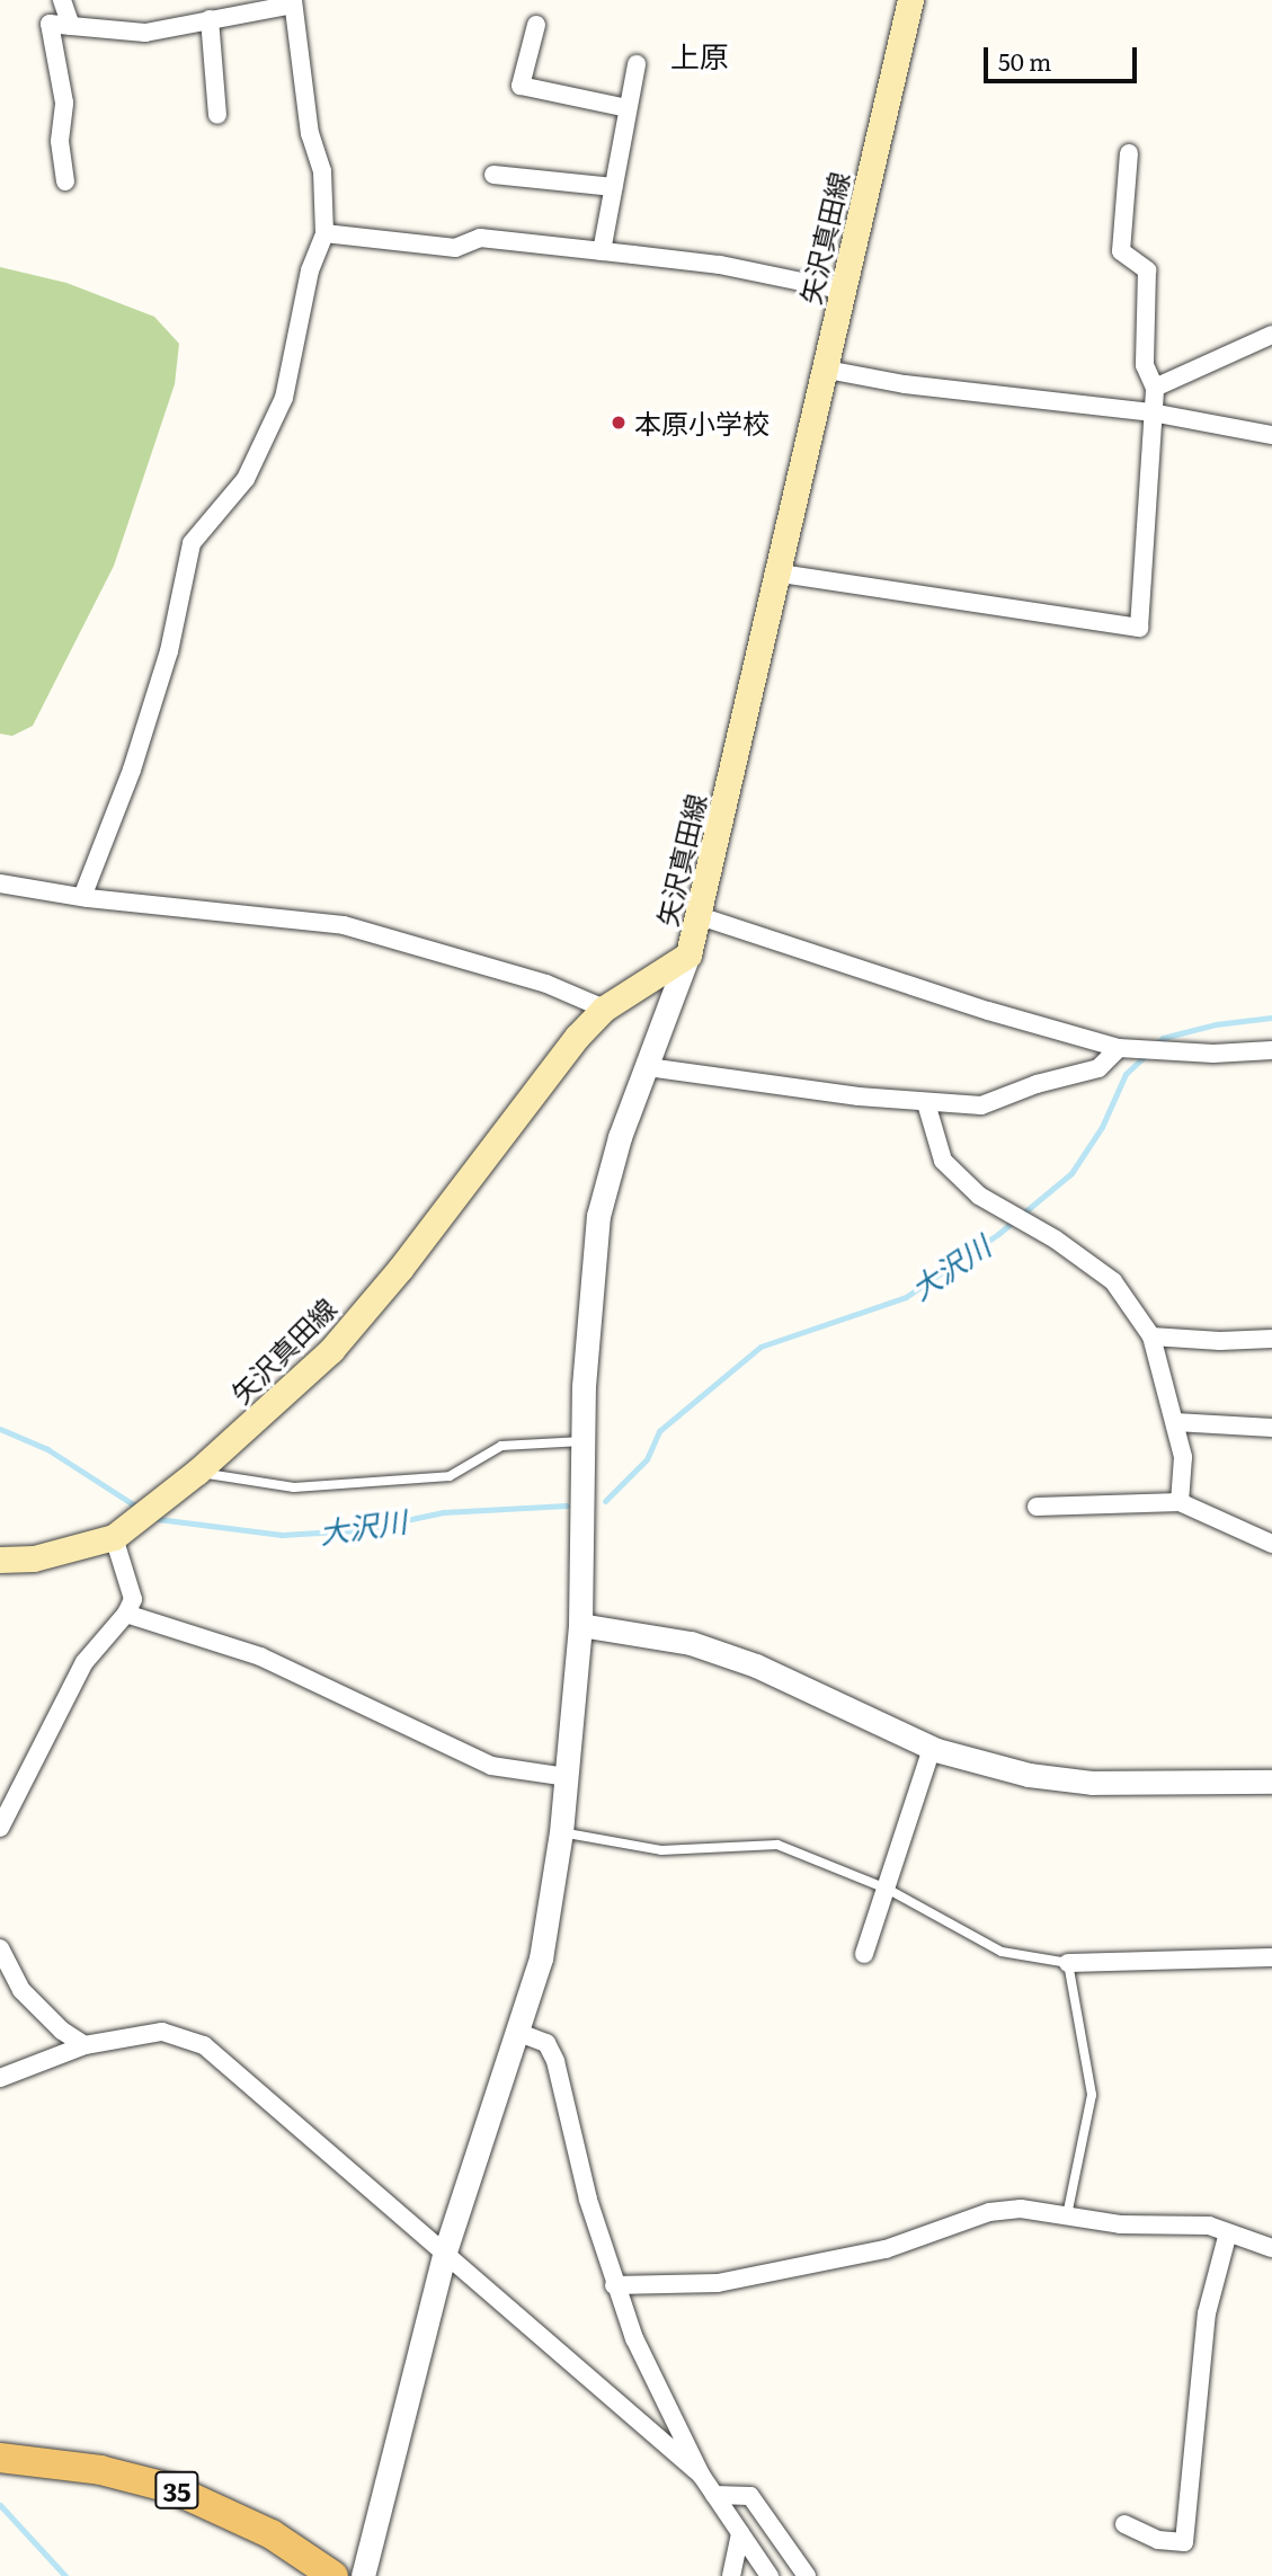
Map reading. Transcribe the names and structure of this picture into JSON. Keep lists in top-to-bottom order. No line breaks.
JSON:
{"streets":{"main road":["矢沢真田線","35"]},"districts":["上原"],"water":["大沢川"],"places":["本原小学校"],"scale_bar":"50 m"}
